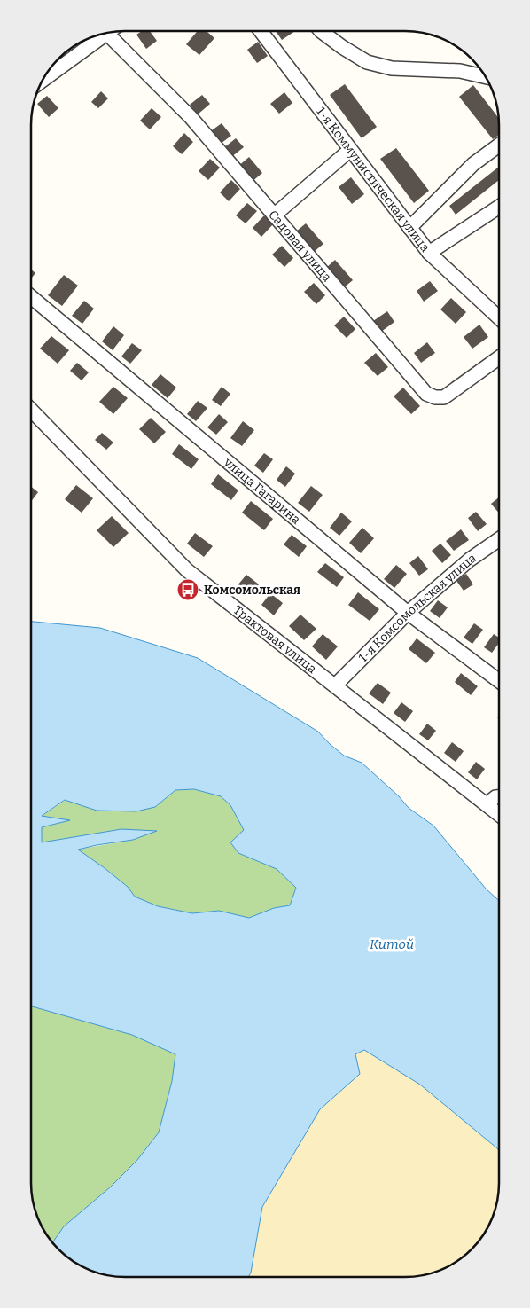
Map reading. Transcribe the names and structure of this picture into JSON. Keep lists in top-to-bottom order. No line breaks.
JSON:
{"streets":{"street":["1-я Коммунистическая улица","Садовая улица","улица Гагарина","1-я Комсомольская улица","Трактовая улица"]},"crossings":[["улица Гагарина","1-я Комсомольская улица"],["1-я Комсомольская улица","Трактовая улица"]],"water":["Китой"],"places":{"bus stop":["Комсомольская"]}}
